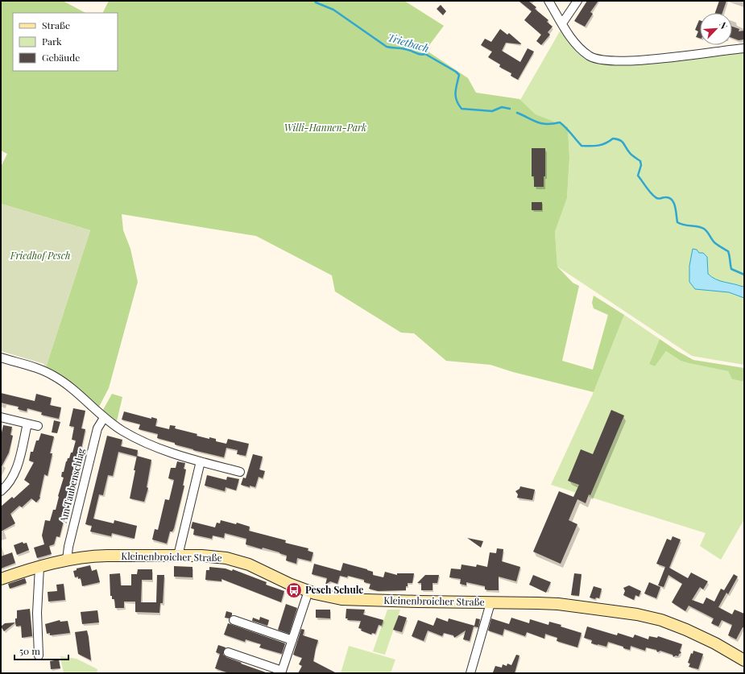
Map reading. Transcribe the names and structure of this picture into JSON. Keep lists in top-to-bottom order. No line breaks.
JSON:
{"streets":{"street":["Am Taubenschlag","Kleinenbroicher Straße"]},"crossings":[["Am Taubenschlag","Kleinenbroicher Straße"]],"water":["Trietbach"],"parks":["Willi-Hannen-Park","Friedhof Pesch"],"places":{"bus stop":["Pesch Schule"]},"legend":["Straße","Park","Gebäude"],"scale_bar":"50 m","north":"top right"}
